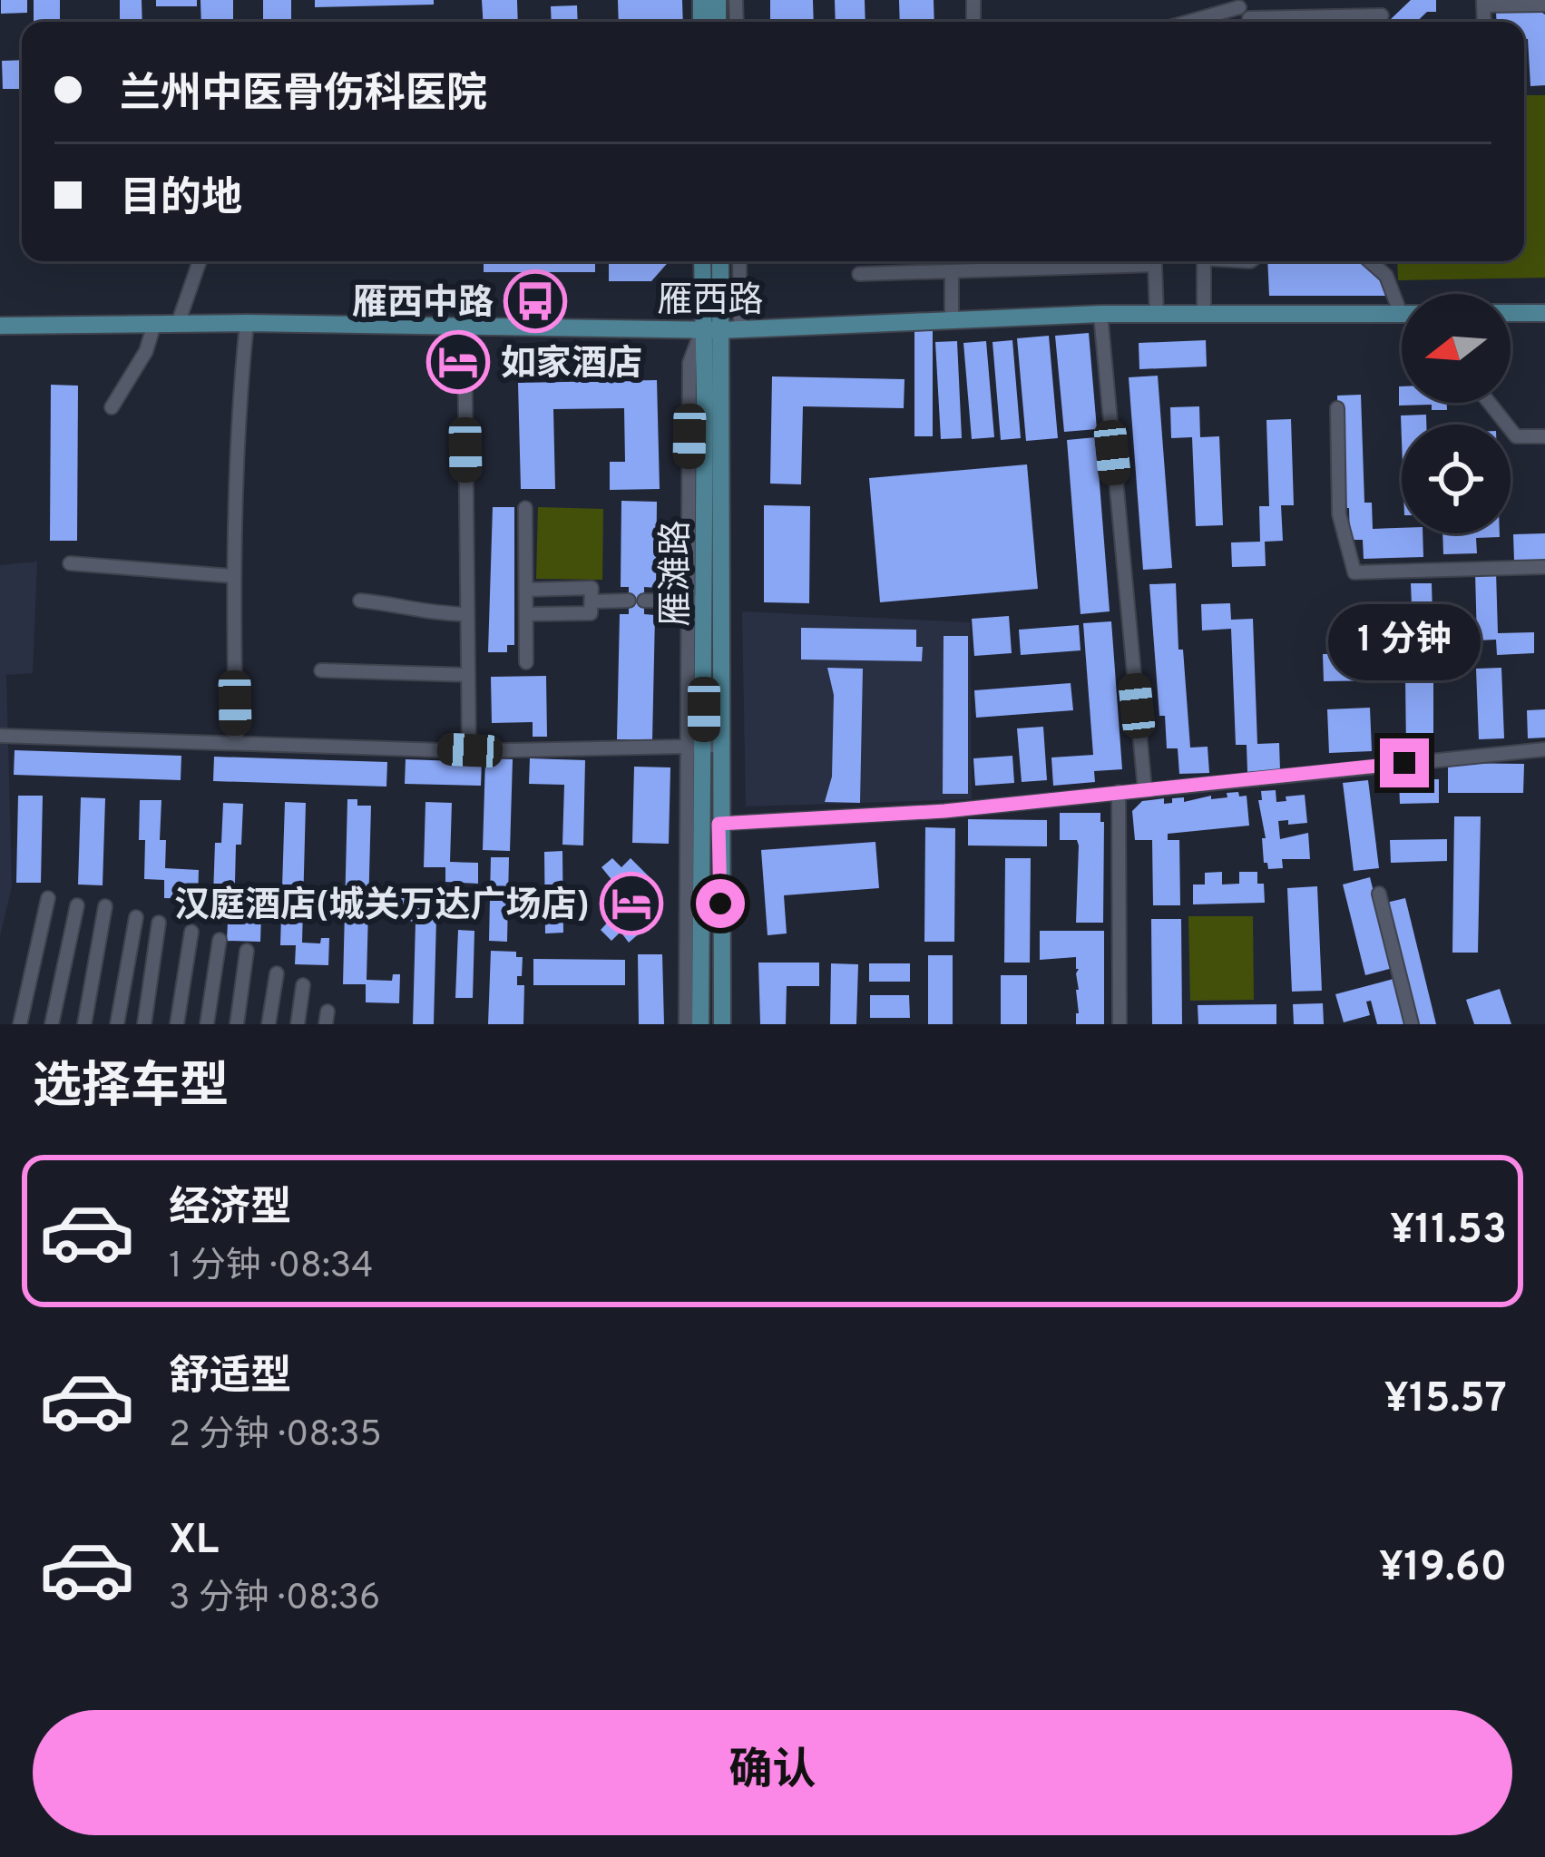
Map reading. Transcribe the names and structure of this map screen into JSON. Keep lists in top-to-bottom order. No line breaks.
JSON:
{"streets":{"main road":["雁西路","雁滩路"]},"crossings":[["雁西路","雁滩路"]],"places":{"bus stop":["雁西中路"],"hotel":["如家酒店","汉庭酒店(城关万达广场店)"]},"north":"left","page":{"banner":["兰州中医骨伤科医院","目的地"],"bubble":"1 分钟","heading":"选择车型","list":[{"name":"经济型","note":"1 分钟 · 08:34","value":"¥11.53"},{"name":"舒适型","note":"2 分钟 · 08:35","value":"¥15.57"},{"name":"XL","note":"3 分钟 · 08:36","value":"¥19.60"}],"buttons":"确认"}}
